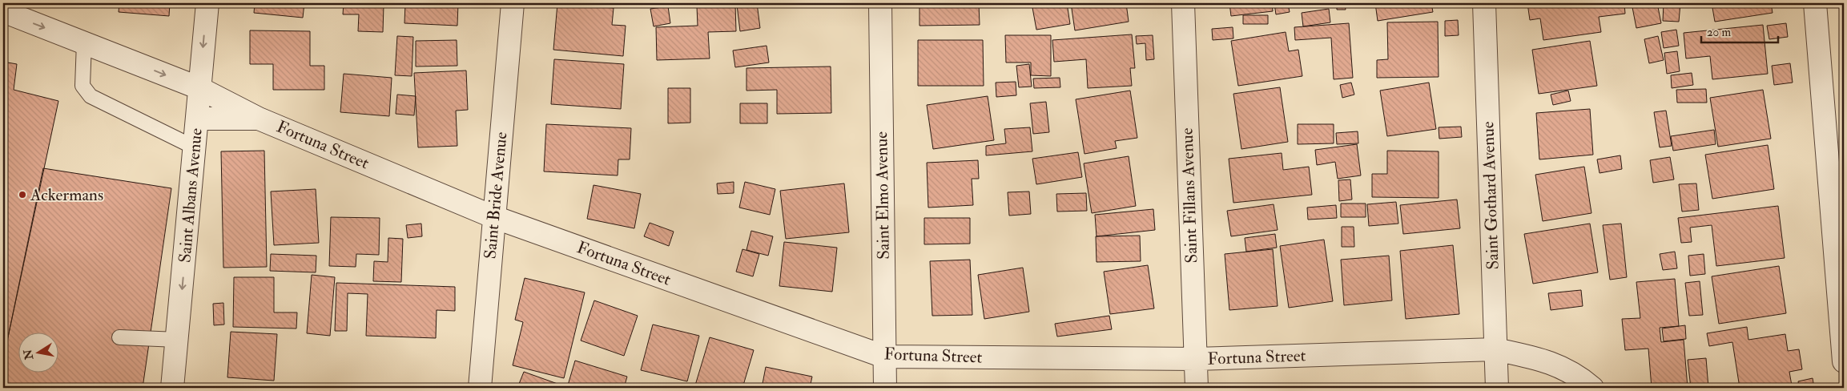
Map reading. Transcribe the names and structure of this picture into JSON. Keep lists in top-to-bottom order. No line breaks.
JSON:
{"streets":{"street":["Fortuna Street","Saint Albans Avenue","Saint Bride Avenue","Saint Elmo Avenue","Saint Fillans Avenue","Saint Gothard Avenue"]},"crossings":[["Fortuna Street","Saint Albans Avenue"],["Fortuna Street","Saint Bride Avenue"],["Fortuna Street","Saint Elmo Avenue"],["Fortuna Street","Saint Fillans Avenue"],["Fortuna Street","Saint Gothard Avenue"]],"one_way":["Saint Albans Avenue"],"places":["Ackermans"],"scale_bar":"20 m","north":"left"}
